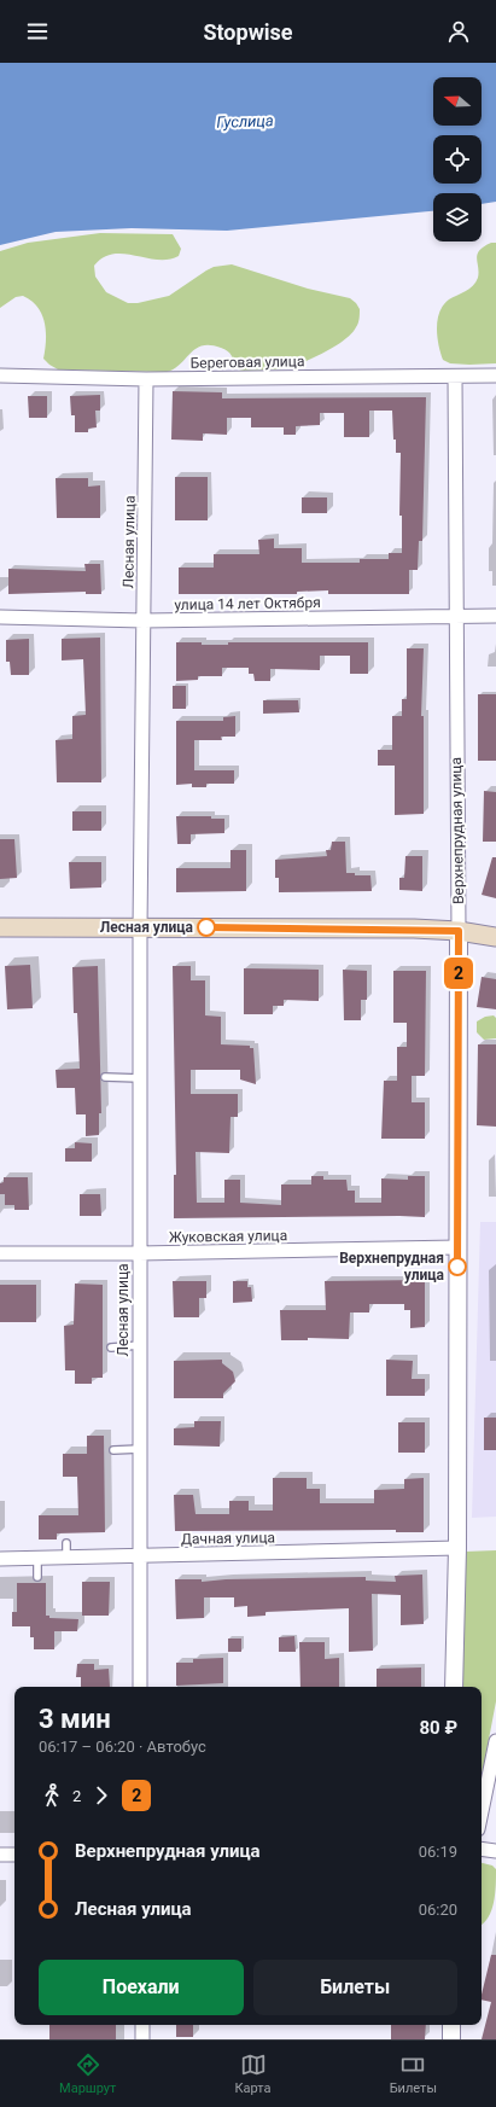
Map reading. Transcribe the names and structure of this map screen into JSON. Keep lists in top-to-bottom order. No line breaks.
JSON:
{"streets":{"street":["Береговая улица","Лесная улица","улица 14 лет Октября","Верхнепрудная улица","Жуковская улица","Дачная улица"]},"crossings":[["Береговая улица","Лесная улица"],["Береговая улица","Верхнепрудная улица"],["Лесная улица","улица 14 лет Октября"],["Лесная улица","Жуковская улица"],["Лесная улица","Дачная улица"],["улица 14 лет Октября","Верхнепрудная улица"],["Верхнепрудная улица","Жуковская улица"],["Верхнепрудная улица","Дачная улица"]],"water":["Гуслица"],"places":["Лесная улица","Верхнепрудная улица"],"lines":["bus line 2"],"north":"left","page":{"header":"Stopwise","on_map":"2","heading":["3 мин","06:17 – 06:20 · Автобус","80 ₽"],"legs":["2","2"],"list":[{"name":"Верхнепрудная улица","value":"06:19"},{"name":"Лесная улица","value":"06:20"}],"buttons":["Поехали","Билеты"],"tabs":["Маршрут","Карта","Билеты"]}}
